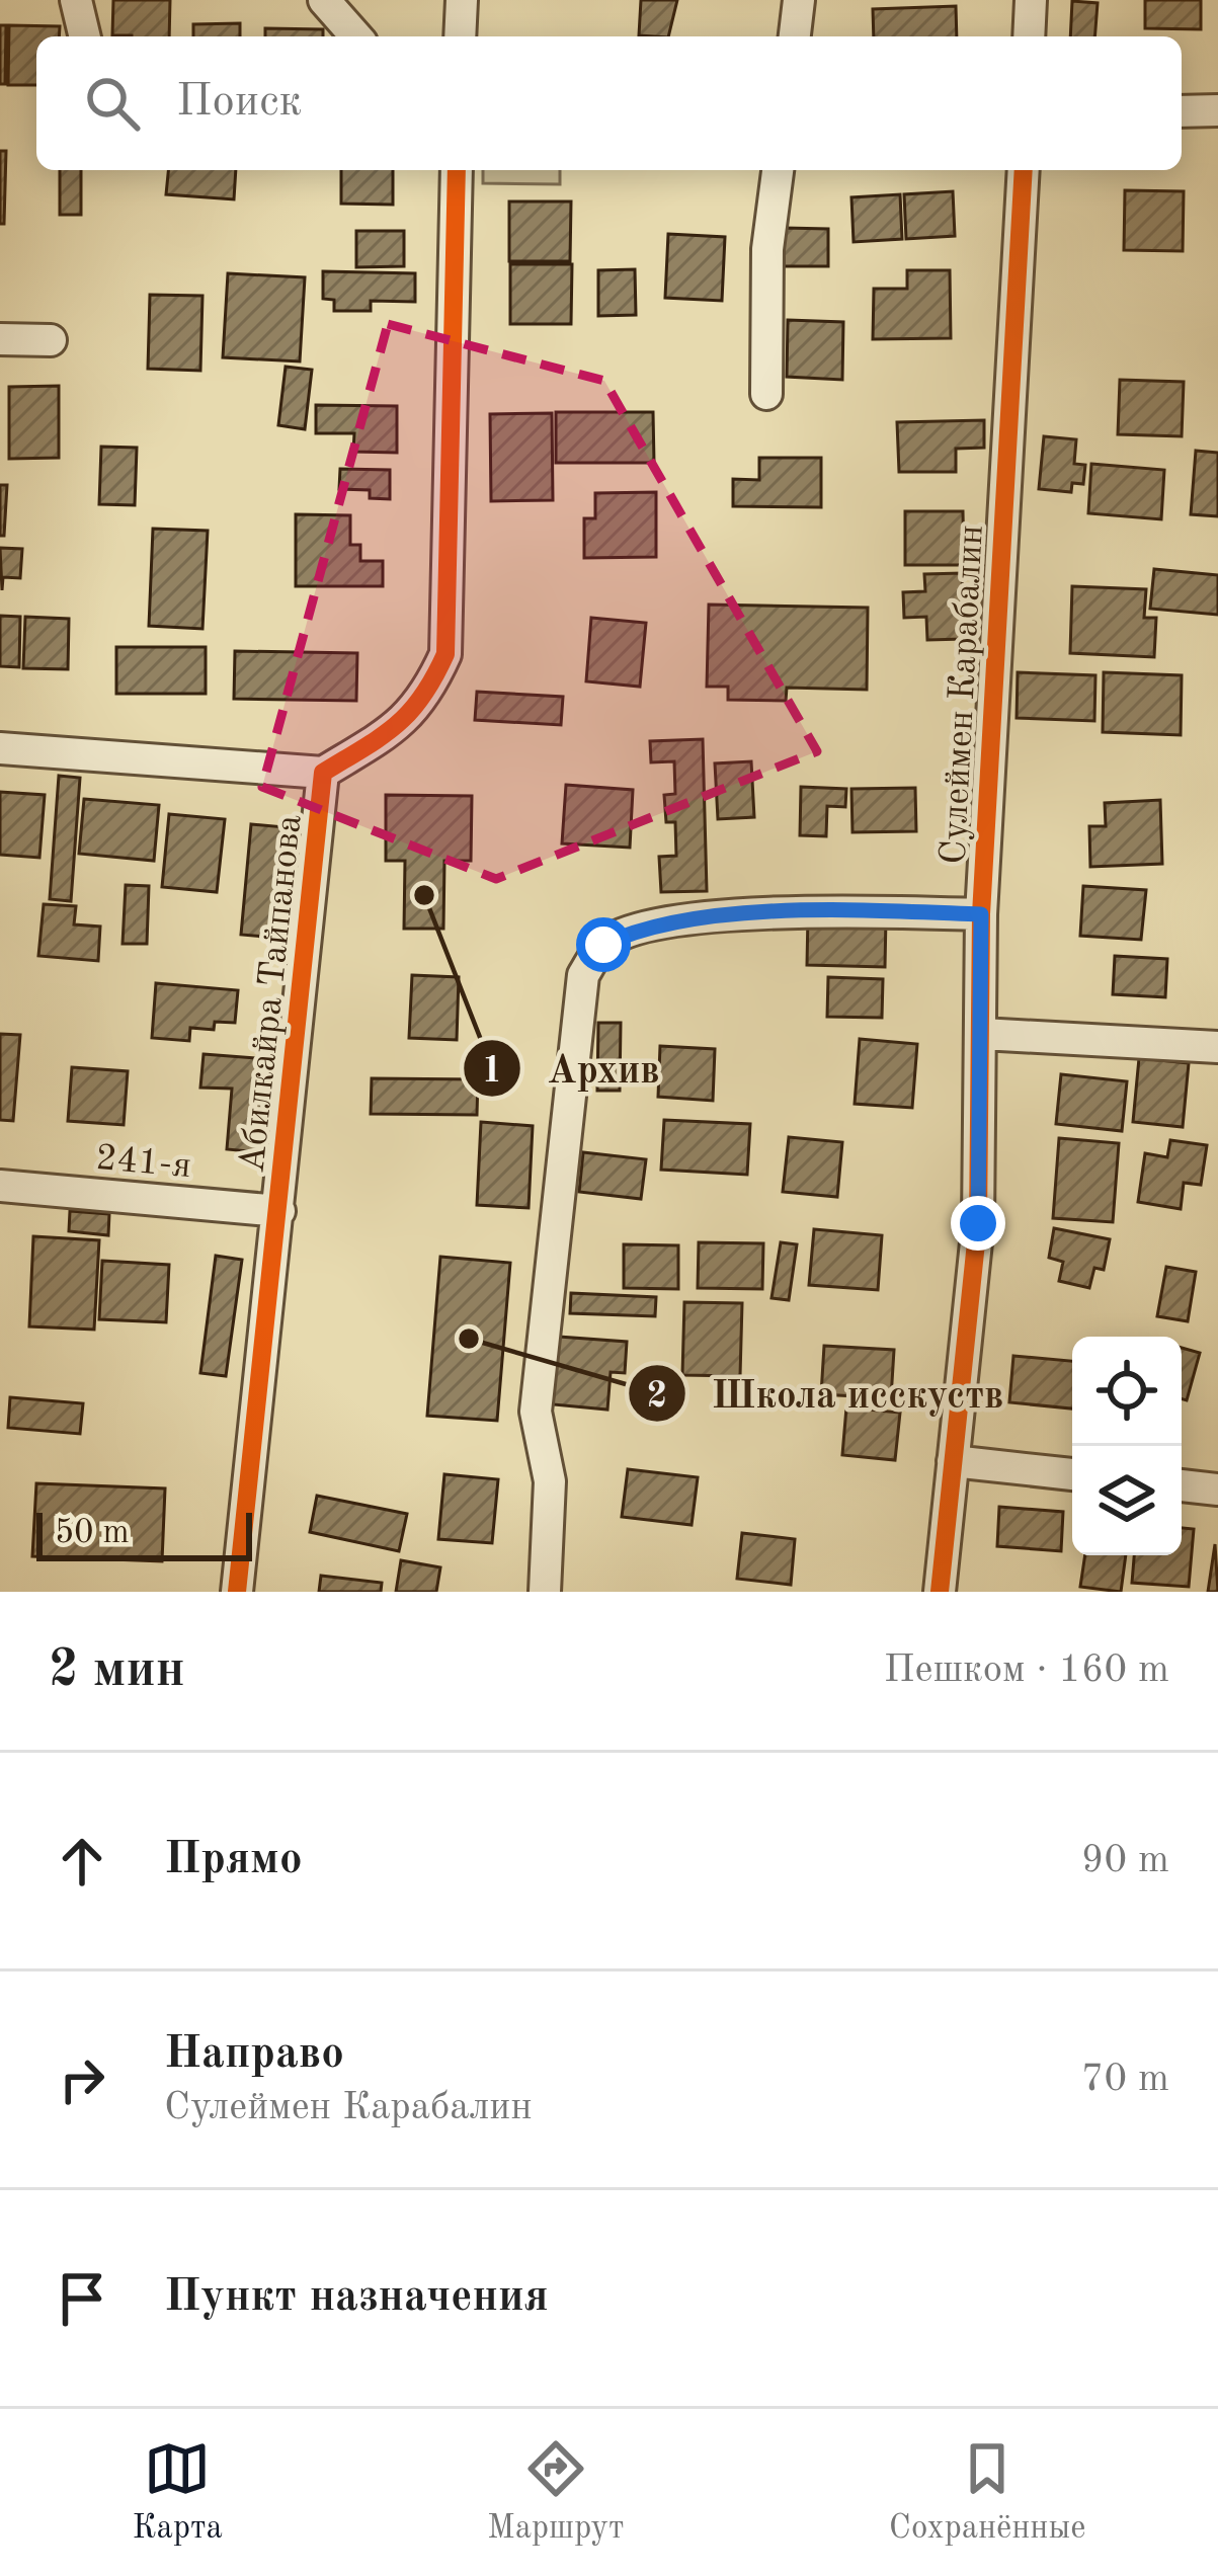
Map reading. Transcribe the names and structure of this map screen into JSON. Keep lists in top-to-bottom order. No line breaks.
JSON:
{"streets":{"street":["Сулеймен Карабалин","Абилкайра Тайпанова","241-я"]},"crossings":[["Абилкайра Тайпанова","241-я"]],"places":["Архив","Школа исскуств"],"scale_bar":"50 m","page":{"search":"Поиск","scale":"50 m","heading":["2 мин","Пешком · 160 m"],"list":[["Прямо","90 m"],["Направо","Сулеймен Карабалин","70 m"],"Пункт назначения"],"nav":["Карта","Маршрут","Сохранённые"]}}
